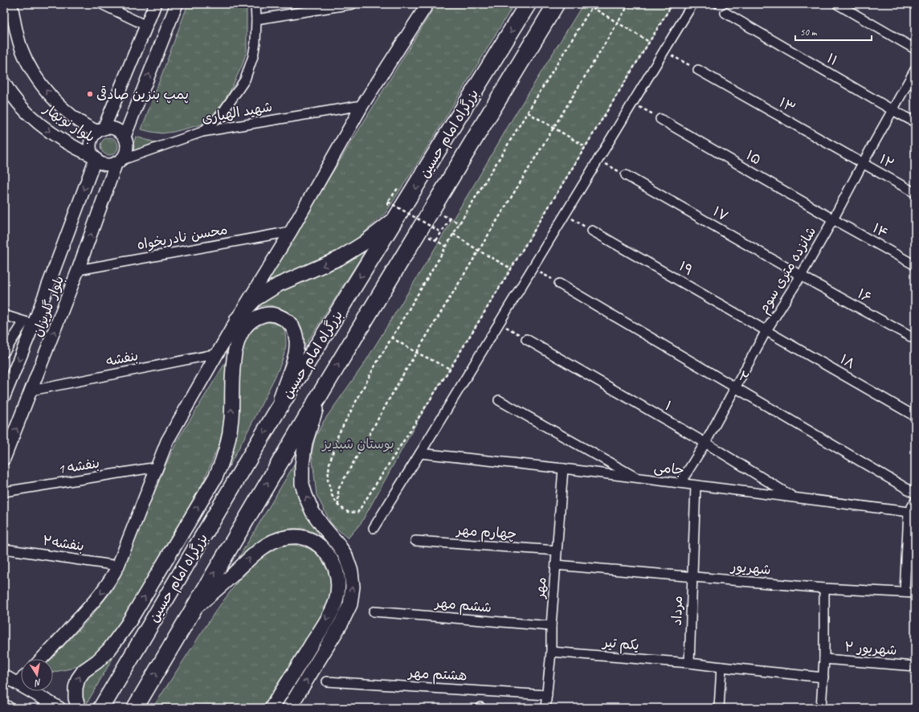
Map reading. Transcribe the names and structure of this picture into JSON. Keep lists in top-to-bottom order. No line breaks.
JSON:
{"streets":{"highway":["بزرگراه امام حسین"],"main road":["بلوار نوبهار","بلوار گلریزان"],"street":["۱۱","۱۳","شهید الهیاری","۱۵","۱۲","۱۷","۱۴","محسن نادریخواه","۱۹","شانزده متری سوم","۱۶","بنفشه","۱۸","۲","۱","بنفشه 1","جامی","چهارم مهر","بنفشه۲","شهریور","مهر","ششم مهر","مرداد","یکم تیر","شهریور ۲","هشتم مهر"]},"crossings":[["۱۱","شانزده متری سوم"],["۱۳","۱۲"],["۱۳","شانزده متری سوم"],["شهید الهیاری","بلوار نوبهار"],["شهید الهیاری","بلوار گلریزان"],["بلوار نوبهار","بلوار گلریزان"],["۱۵","۱۴"],["۱۵","شانزده متری سوم"],["۱۲","شانزده متری سوم"],["۱۷","شانزده متری سوم"],["۱۷","۱۶"],["۱۴","شانزده متری سوم"],["محسن نادریخواه","بلوار گلریزان"],["۱۹","شانزده متری سوم"],["۱۹","۱۸"],["شانزده متری سوم","۱۶"],["شانزده متری سوم","۱۸"],["شانزده متری سوم","۲"],["شانزده متری سوم","۱"],["شانزده متری سوم","جامی"],["بلوار گلریزان","بنفشه"],["۱","جامی"],["جامی","مهر"],["جامی","مرداد"],["چهارم مهر","مهر"],["شهریور","مهر"],["شهریور","مرداد"],["مهر","ششم مهر"],["مهر","یکم تیر"],["مهر","هشتم مهر"],["مرداد","یکم تیر"]],"parks":["بوستان شبدیز"],"places":["پمپ بنزین صادقی"],"scale_bar":"50 m","north":"bottom"}
